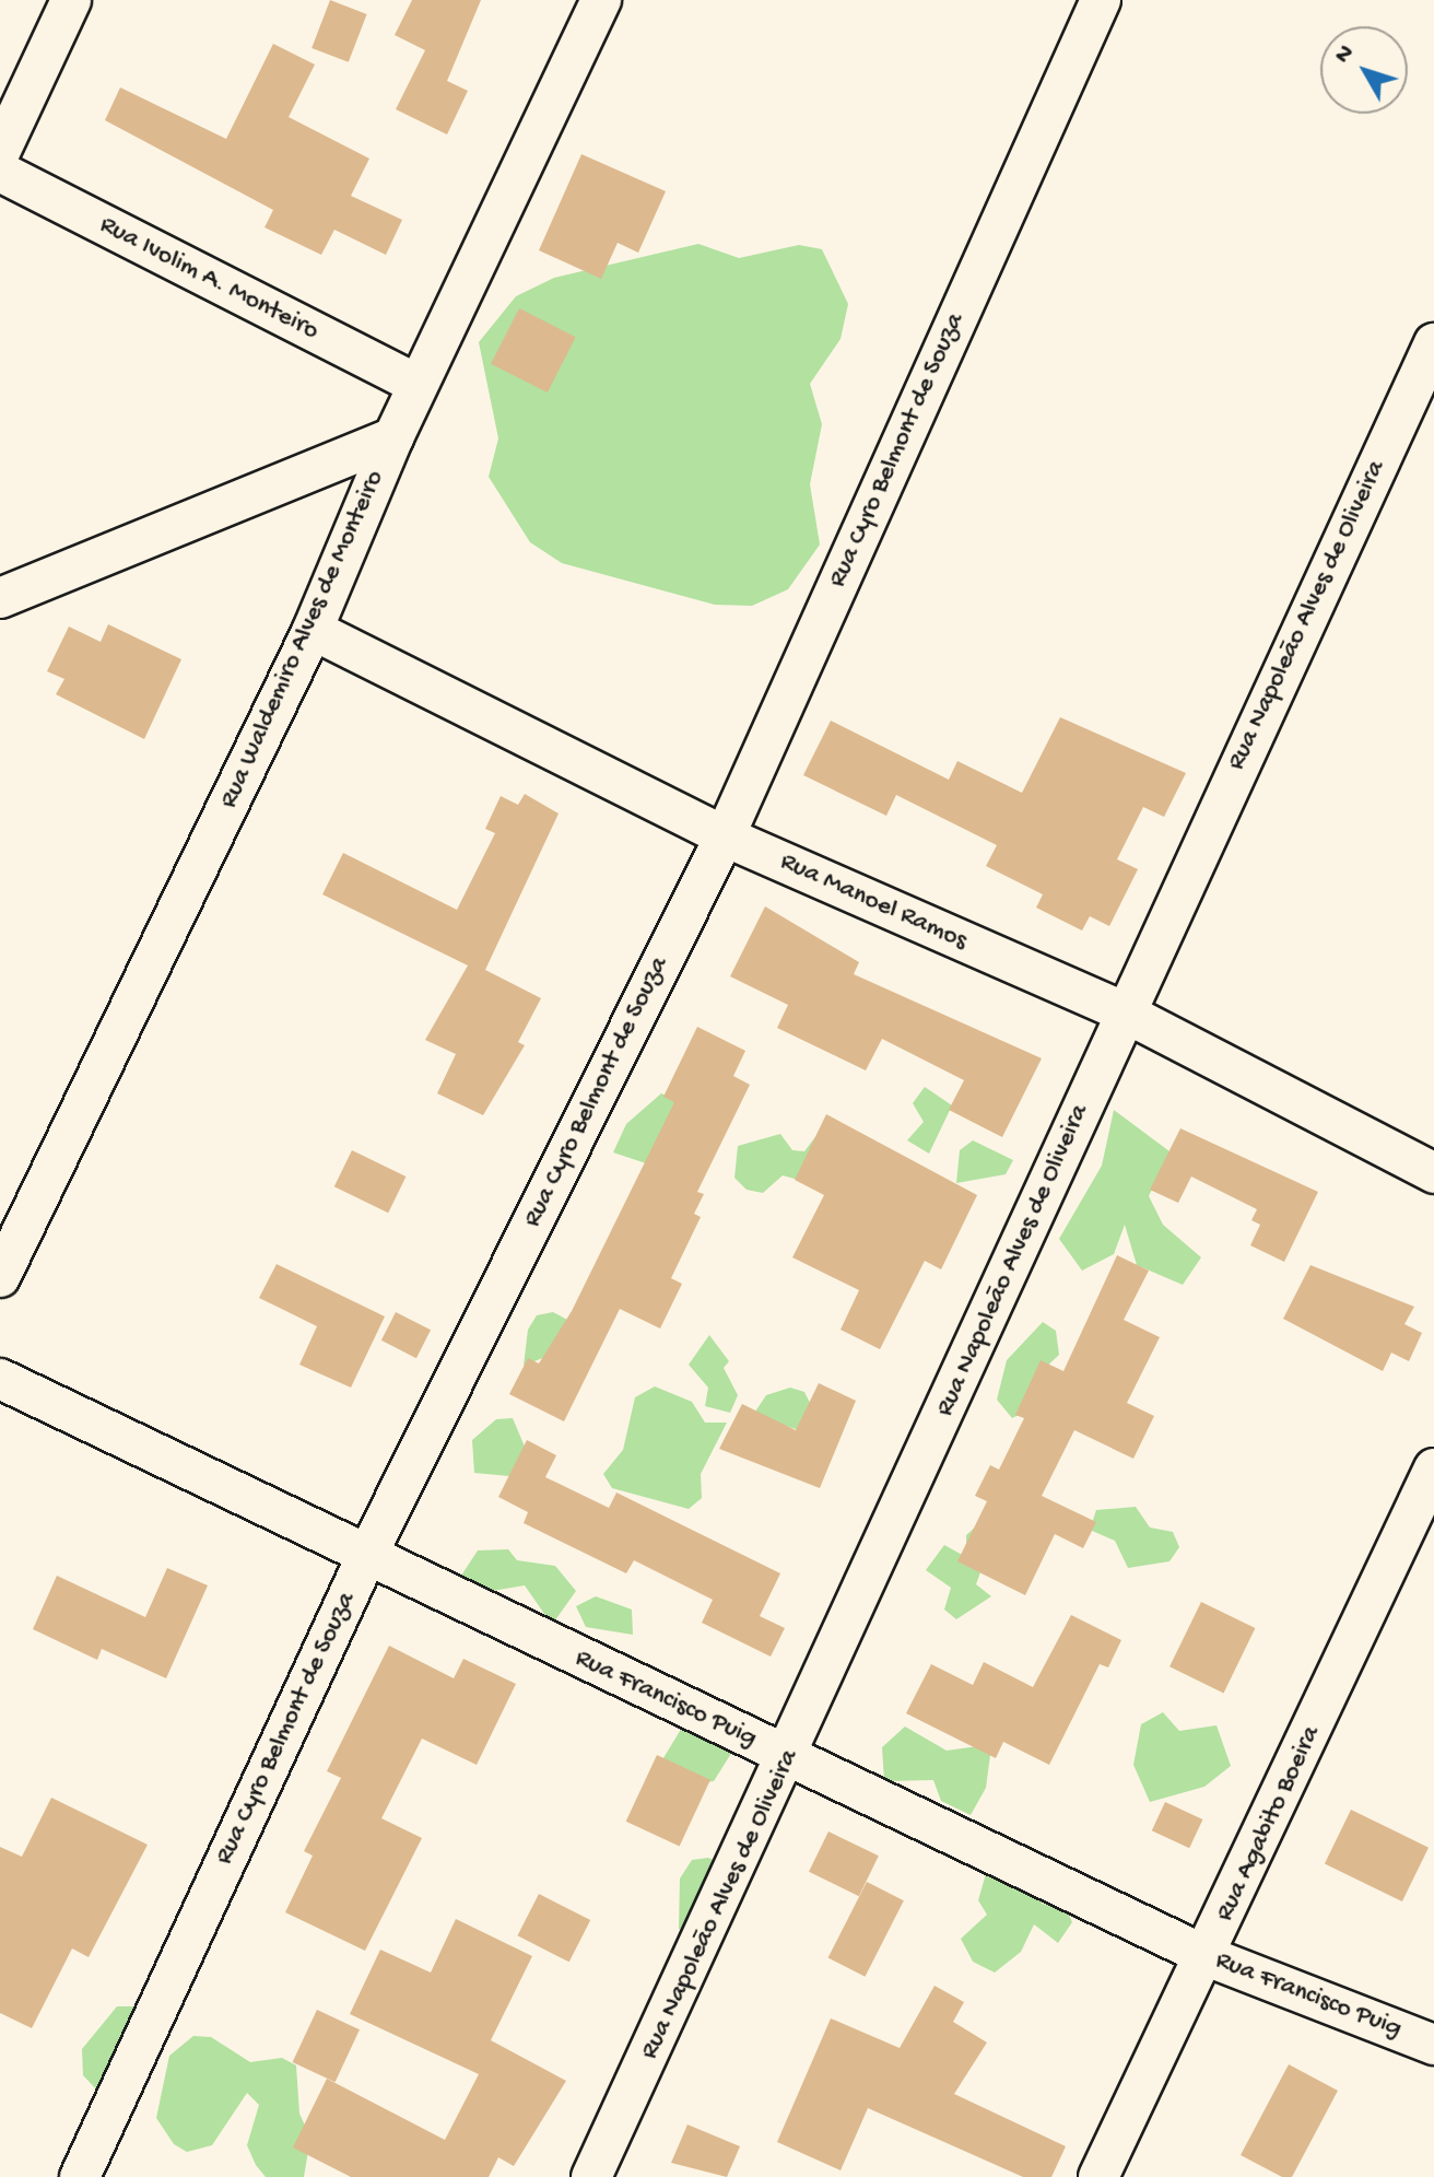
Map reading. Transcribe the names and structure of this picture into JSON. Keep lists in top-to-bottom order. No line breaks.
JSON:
{"streets":{"street":["Rua Ivolim A. Monteiro","Rua Cyro Belmont de Souza","Rua Napoleão Alves de Oliveira","Rua Waldemiro Alves de Monteiro","Rua Manoel Ramos","Rua Francisco Puig","Rua Agabito Boeira"]},"crossings":[["Rua Ivolim A. Monteiro","Rua Waldemiro Alves de Monteiro"],["Rua Cyro Belmont de Souza","Rua Manoel Ramos"],["Rua Cyro Belmont de Souza","Rua Francisco Puig"],["Rua Napoleão Alves de Oliveira","Rua Manoel Ramos"],["Rua Napoleão Alves de Oliveira","Rua Francisco Puig"],["Rua Waldemiro Alves de Monteiro","Rua Manoel Ramos"],["Rua Francisco Puig","Rua Agabito Boeira"]],"north":"top left"}
